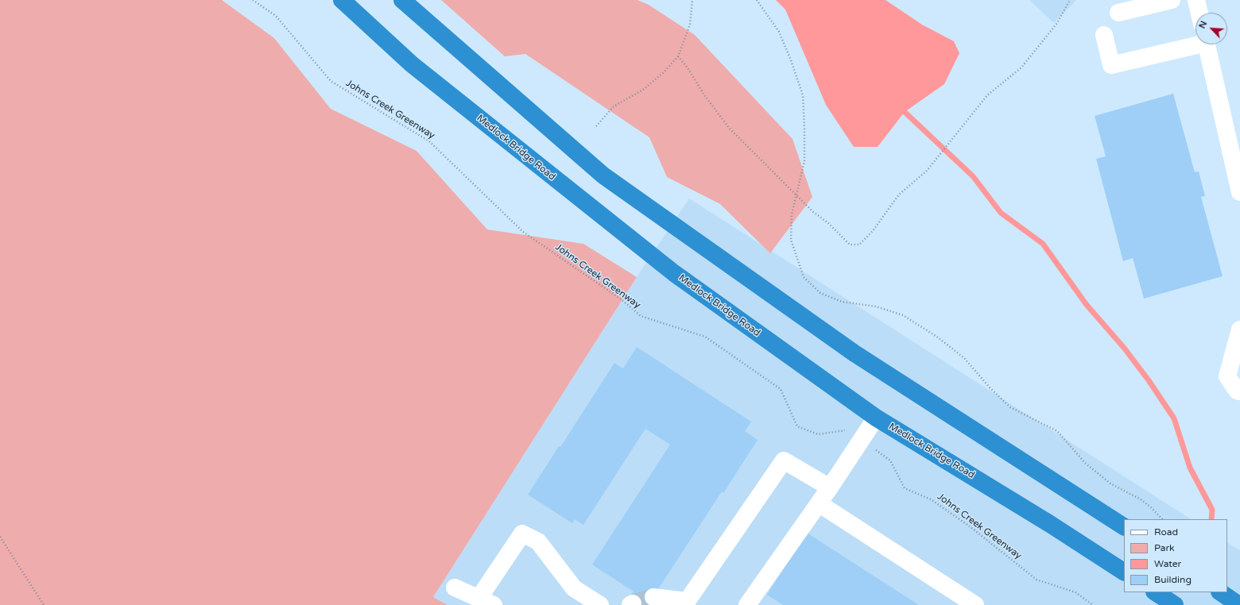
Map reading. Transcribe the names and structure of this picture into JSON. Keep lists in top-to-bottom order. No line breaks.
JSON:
{"streets":{"highway":["Medlock Bridge Road"],"path":["Johns Creek Greenway"]},"legend":["Road","Park","Water","Building"],"north":"top left"}
